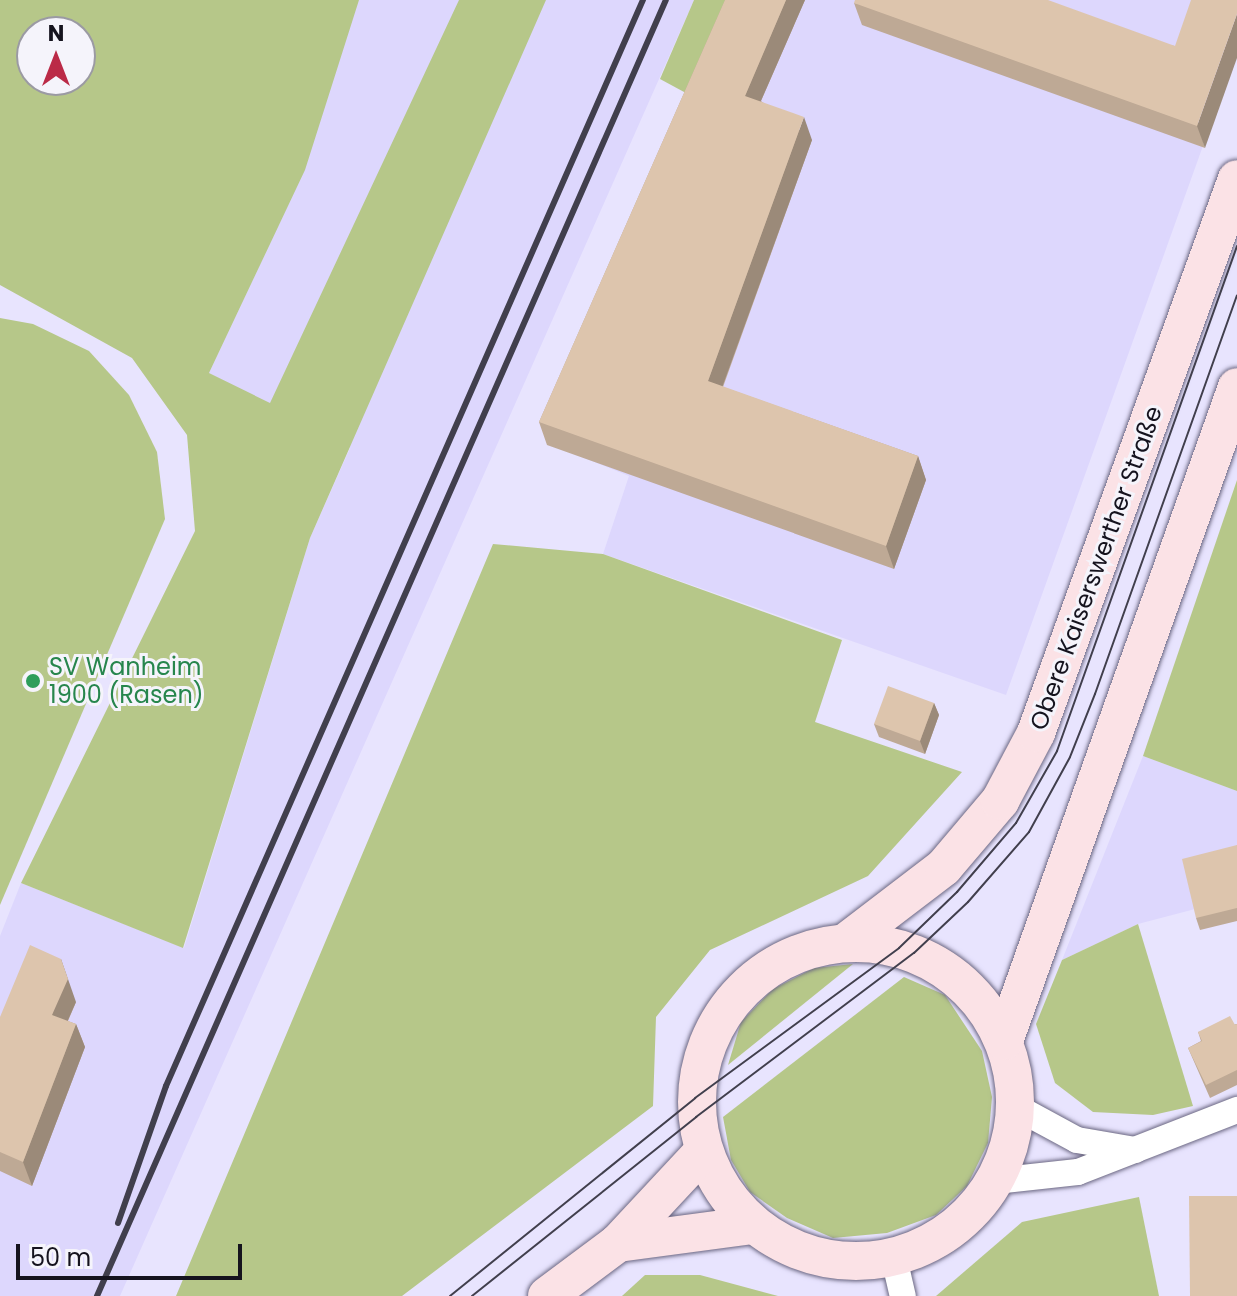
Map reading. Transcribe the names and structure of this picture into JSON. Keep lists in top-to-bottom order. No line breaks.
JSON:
{"streets":{"street":["Obere Kaiserswerther Straße"]},"places":["SV Wanheim 1900 (Rasen)"],"scale_bar":"50 m","north":"top"}
